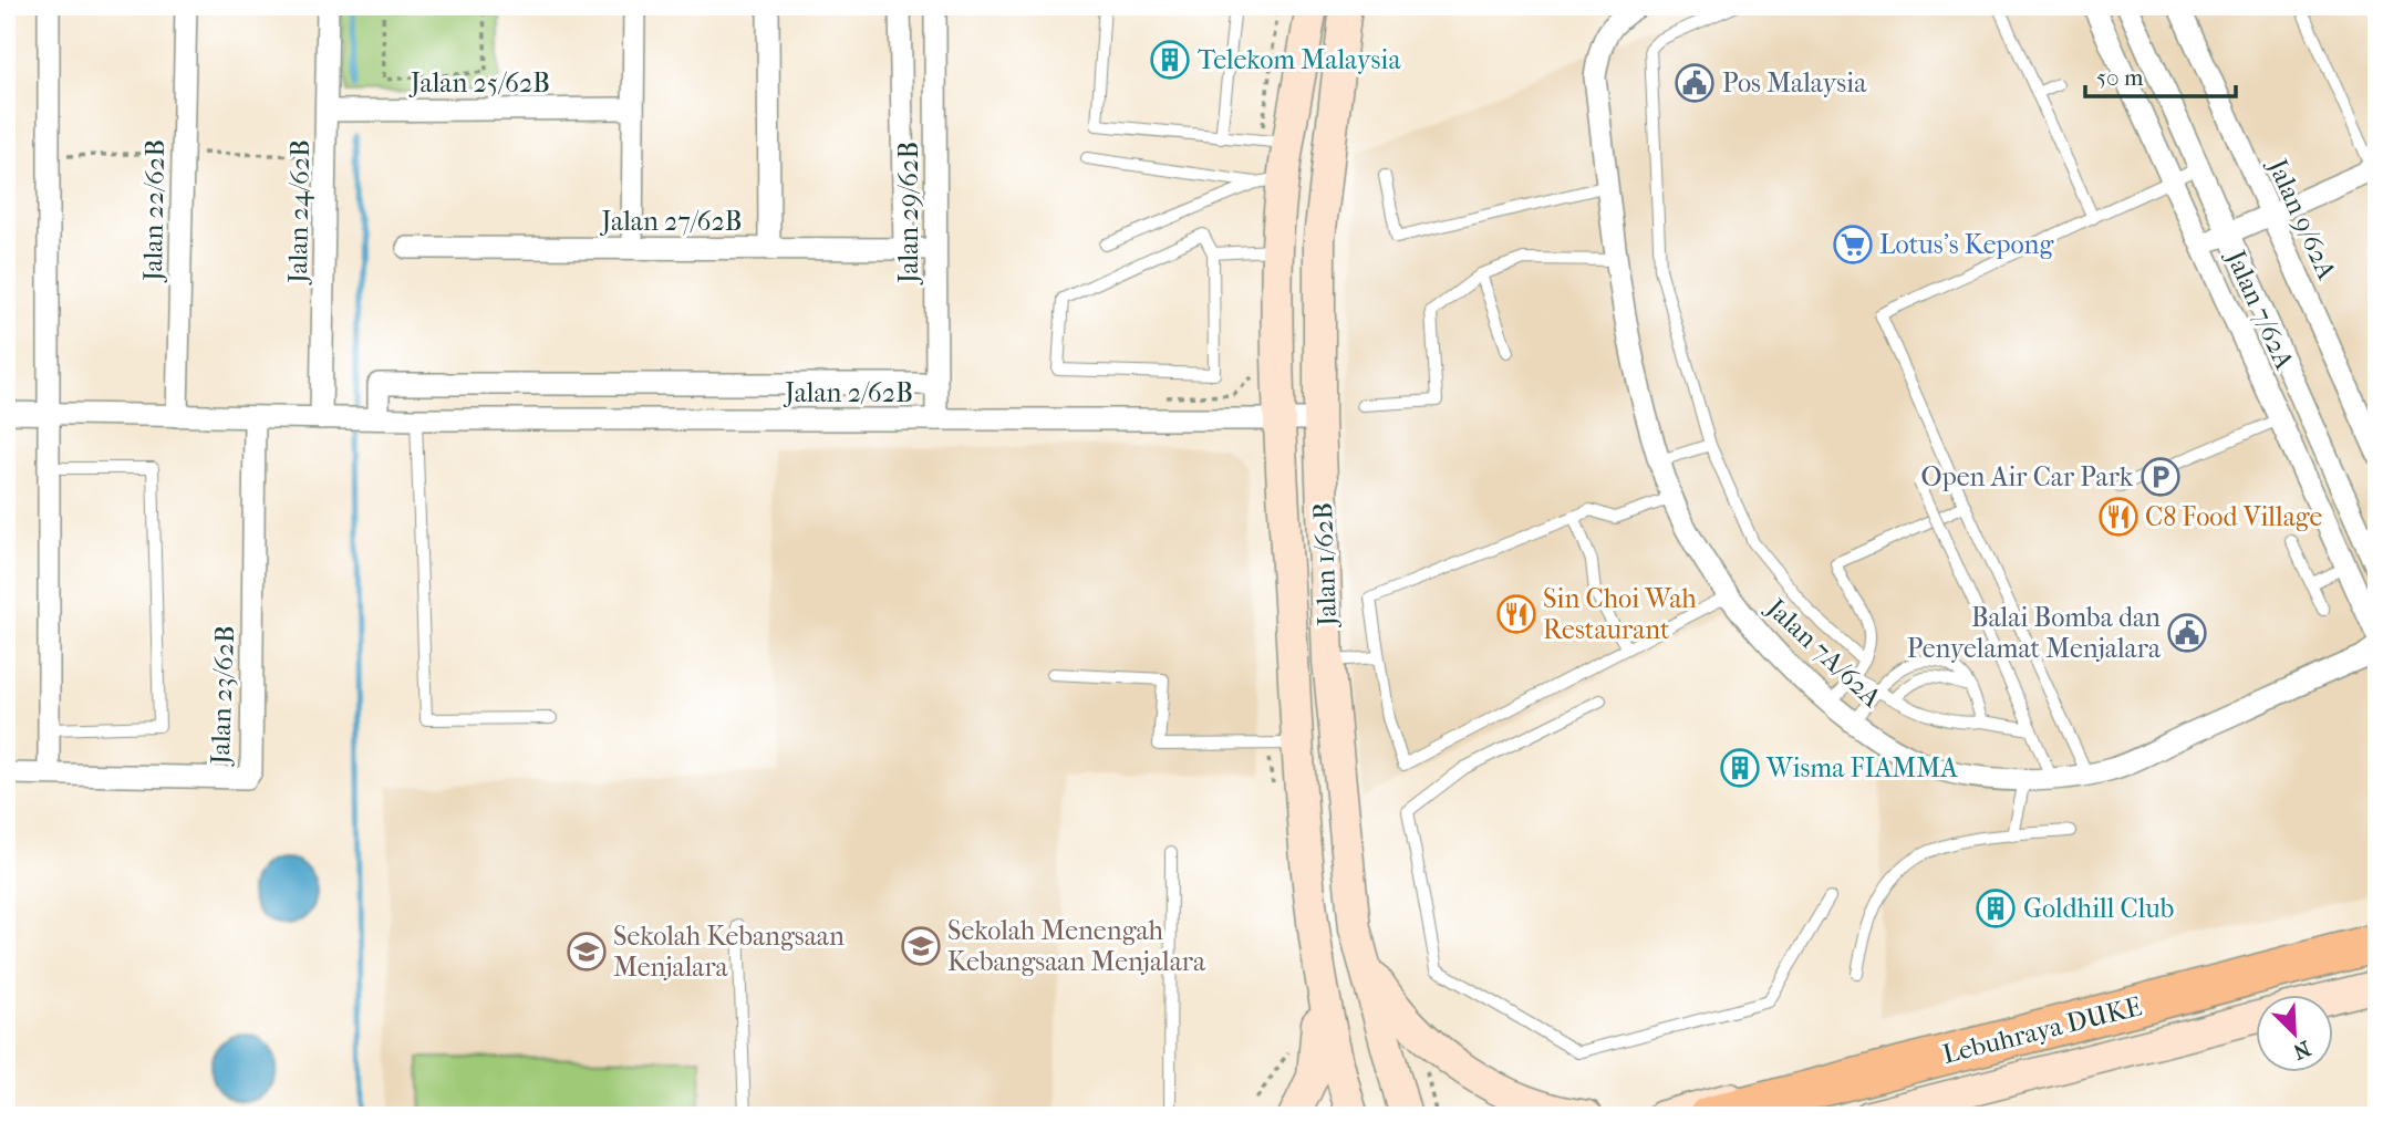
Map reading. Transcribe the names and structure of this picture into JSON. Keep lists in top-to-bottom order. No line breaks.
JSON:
{"streets":{"highway":["Lebuhraya DUKE"],"main road":["Jalan 1/62B"],"street":["Jalan 25/62B","Jalan 22/62B","Jalan 24/62B","Jalan 29/62B","Jalan 9/62A","Jalan 27/62B","Jalan 7/62A","Jalan 2/62B","Jalan 7A/62A","Jalan 23/62B"]},"crossings":[["Jalan 25/62B","Jalan 24/62B"],["Jalan 22/62B","Jalan 2/62B"],["Jalan 24/62B","Jalan 2/62B"],["Jalan 29/62B","Jalan 27/62B"],["Jalan 29/62B","Jalan 2/62B"],["Jalan 2/62B","Jalan 1/62B"],["Jalan 2/62B","Jalan 23/62B"]],"places":{"building":["Telekom Malaysia","Wisma FIAMMA","Goldhill Club"],"public building":["Pos Malaysia","Balai Bomba dan Penyelamat Menjalara"],"supermarket":["Lotus's Kepong"],"parking":["Open Air Car Park"],"restaurant":["C8 Food Village","Sin Choi Wah Restaurant"],"school or university":["Sekolah Menengah Kebangsaan Menjalara","Sekolah Kebangsaan Menjalara"]},"scale_bar":"50 m","north":"bottom right"}
